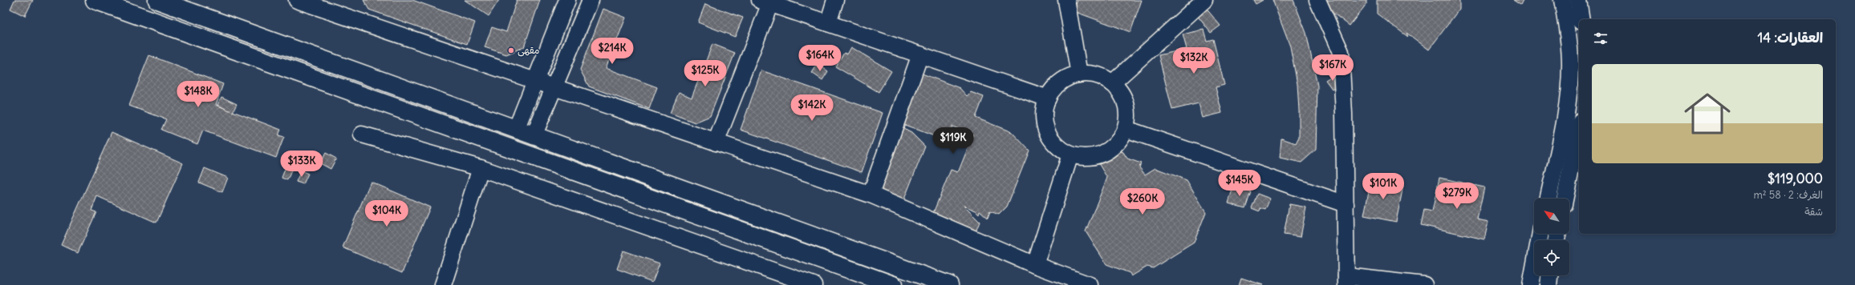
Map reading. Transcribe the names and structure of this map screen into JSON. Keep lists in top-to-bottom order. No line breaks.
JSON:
{"places":["مقهى"],"north":"top left","page":{"heading":"العقارات: 14","price":["$214K","$164K","$132K","$167K","$125K","$148K","$142K","$119K","$133K","$145K","$101K","$279K","$260K","$104K"],"list":[{"name":"$119,000","note":"الغرف: 2 · 58 m² · شقة"}]}}
